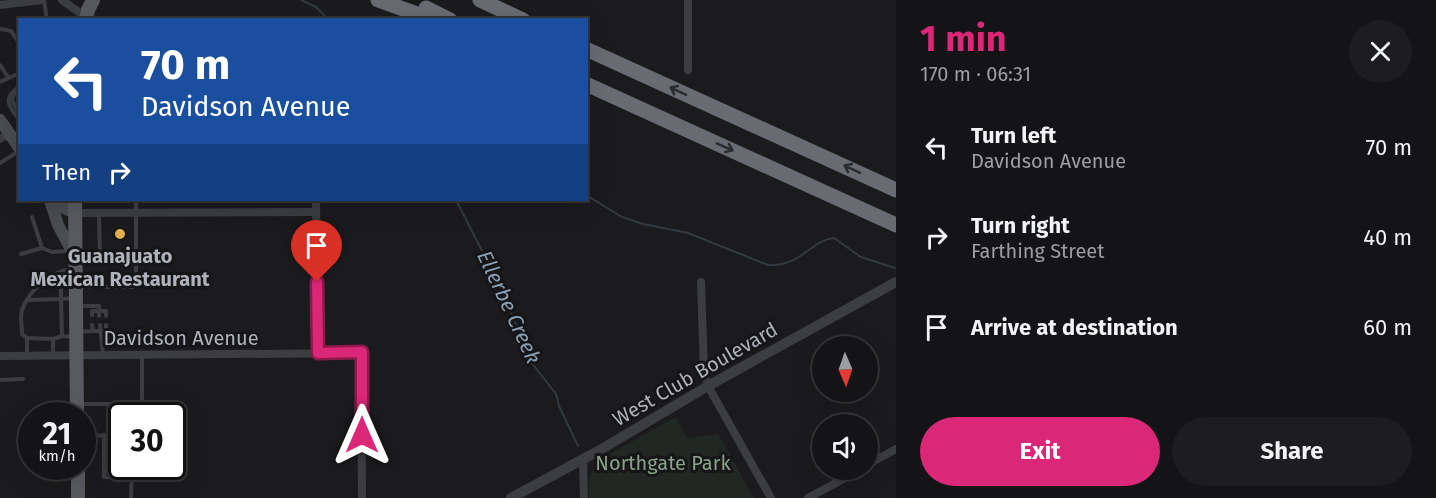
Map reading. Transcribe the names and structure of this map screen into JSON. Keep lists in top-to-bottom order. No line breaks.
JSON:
{"streets":{"street":["Davidson Avenue","West Club Boulevard"]},"water":["Ellerbe Creek"],"parks":["Northgate Park"],"places":["Guanajuato Mexican Restaurant"],"north":"bottom","page":{"heading":["1 min","170 m · 06:31"],"turn":["70 m","Davidson Avenue"],"list":[{"name":"Turn left","note":"Davidson Avenue","value":"70 m"},{"name":"Turn right","note":"Farthing Street","value":"40 m"},{"name":"Arrive at destination","value":"60 m"}],"then":"Then","speed":"21 km/h","limit":"30","buttons":["Exit","Share"]}}
